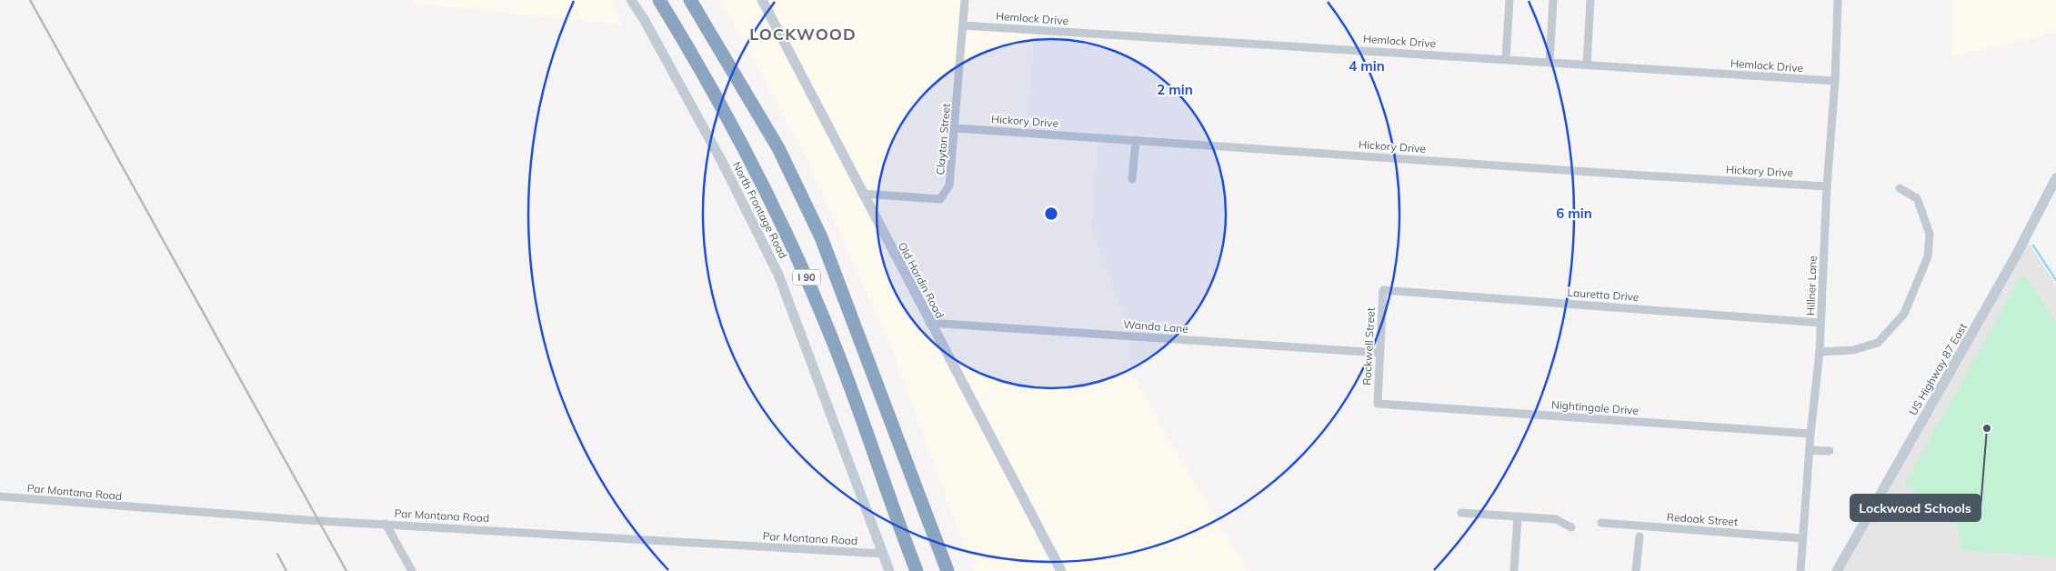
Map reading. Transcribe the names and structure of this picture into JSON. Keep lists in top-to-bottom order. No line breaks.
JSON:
{"streets":{"highway":["I 90"],"street":["Hemlock Drive","Hickory Drive","Clayton Street","North Frontage Road","Old Hardin Road","Hillner Lane","Lauretta Drive","Wanda Lane","Rockwell Street","US Highway 87 East","Nightingale Drive","Par Montana Road","Redoak Street"]},"crossings":[["Hemlock Drive","Clayton Street"],["Hemlock Drive","Hillner Lane"],["Hickory Drive","Clayton Street"],["Hickory Drive","Hillner Lane"],["Clayton Street","Old Hardin Road"],["North Frontage Road","Par Montana Road"],["Old Hardin Road","Wanda Lane"],["Hillner Lane","Lauretta Drive"],["Hillner Lane","Nightingale Drive"],["Hillner Lane","Redoak Street"],["Lauretta Drive","Rockwell Street"],["Wanda Lane","Rockwell Street"],["Rockwell Street","Nightingale Drive"]],"districts":["LOCKWOOD"],"places":["Lockwood Schools"],"rings":["4 min","2 min","6 min"]}
